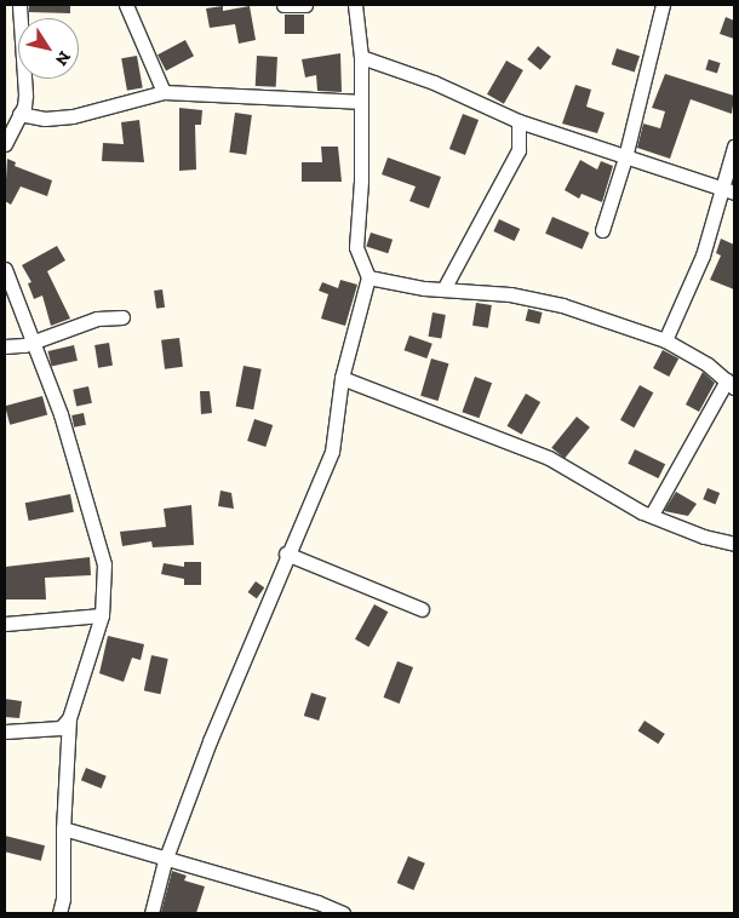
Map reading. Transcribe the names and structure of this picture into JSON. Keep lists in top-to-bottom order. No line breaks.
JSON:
{"north":"bottom right"}
